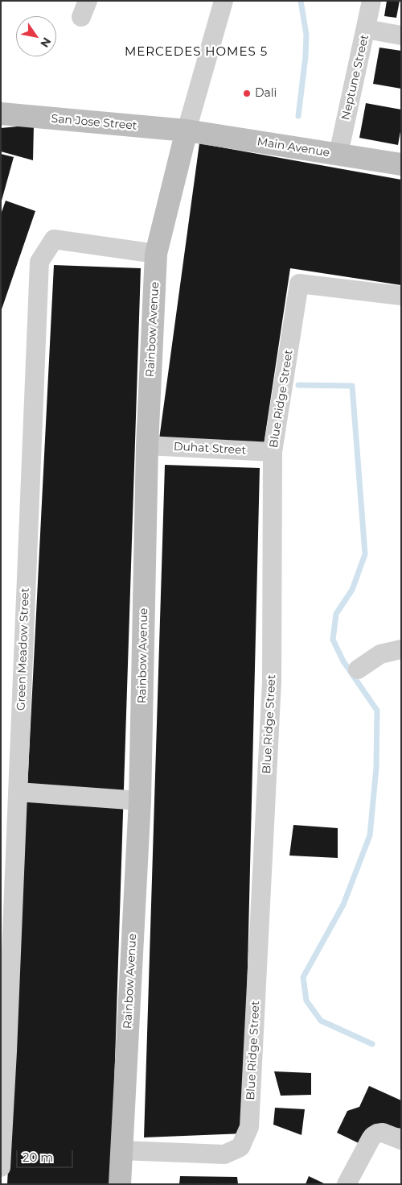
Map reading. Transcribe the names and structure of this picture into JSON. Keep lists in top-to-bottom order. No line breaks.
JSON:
{"streets":{"street":["Neptune Street","San Jose Street","Main Avenue","Rainbow Avenue","Blue Ridge Street","Duhat Street","Green Meadow Street"]},"crossings":[["Neptune Street","Main Avenue"],["San Jose Street","Main Avenue"],["San Jose Street","Rainbow Avenue"],["Main Avenue","Rainbow Avenue"],["Rainbow Avenue","Blue Ridge Street"],["Rainbow Avenue","Duhat Street"],["Rainbow Avenue","Green Meadow Street"],["Blue Ridge Street","Duhat Street"]],"districts":["MERCEDES HOMES 5"],"places":["Dali"],"scale_bar":"20 m","north":"bottom right"}
